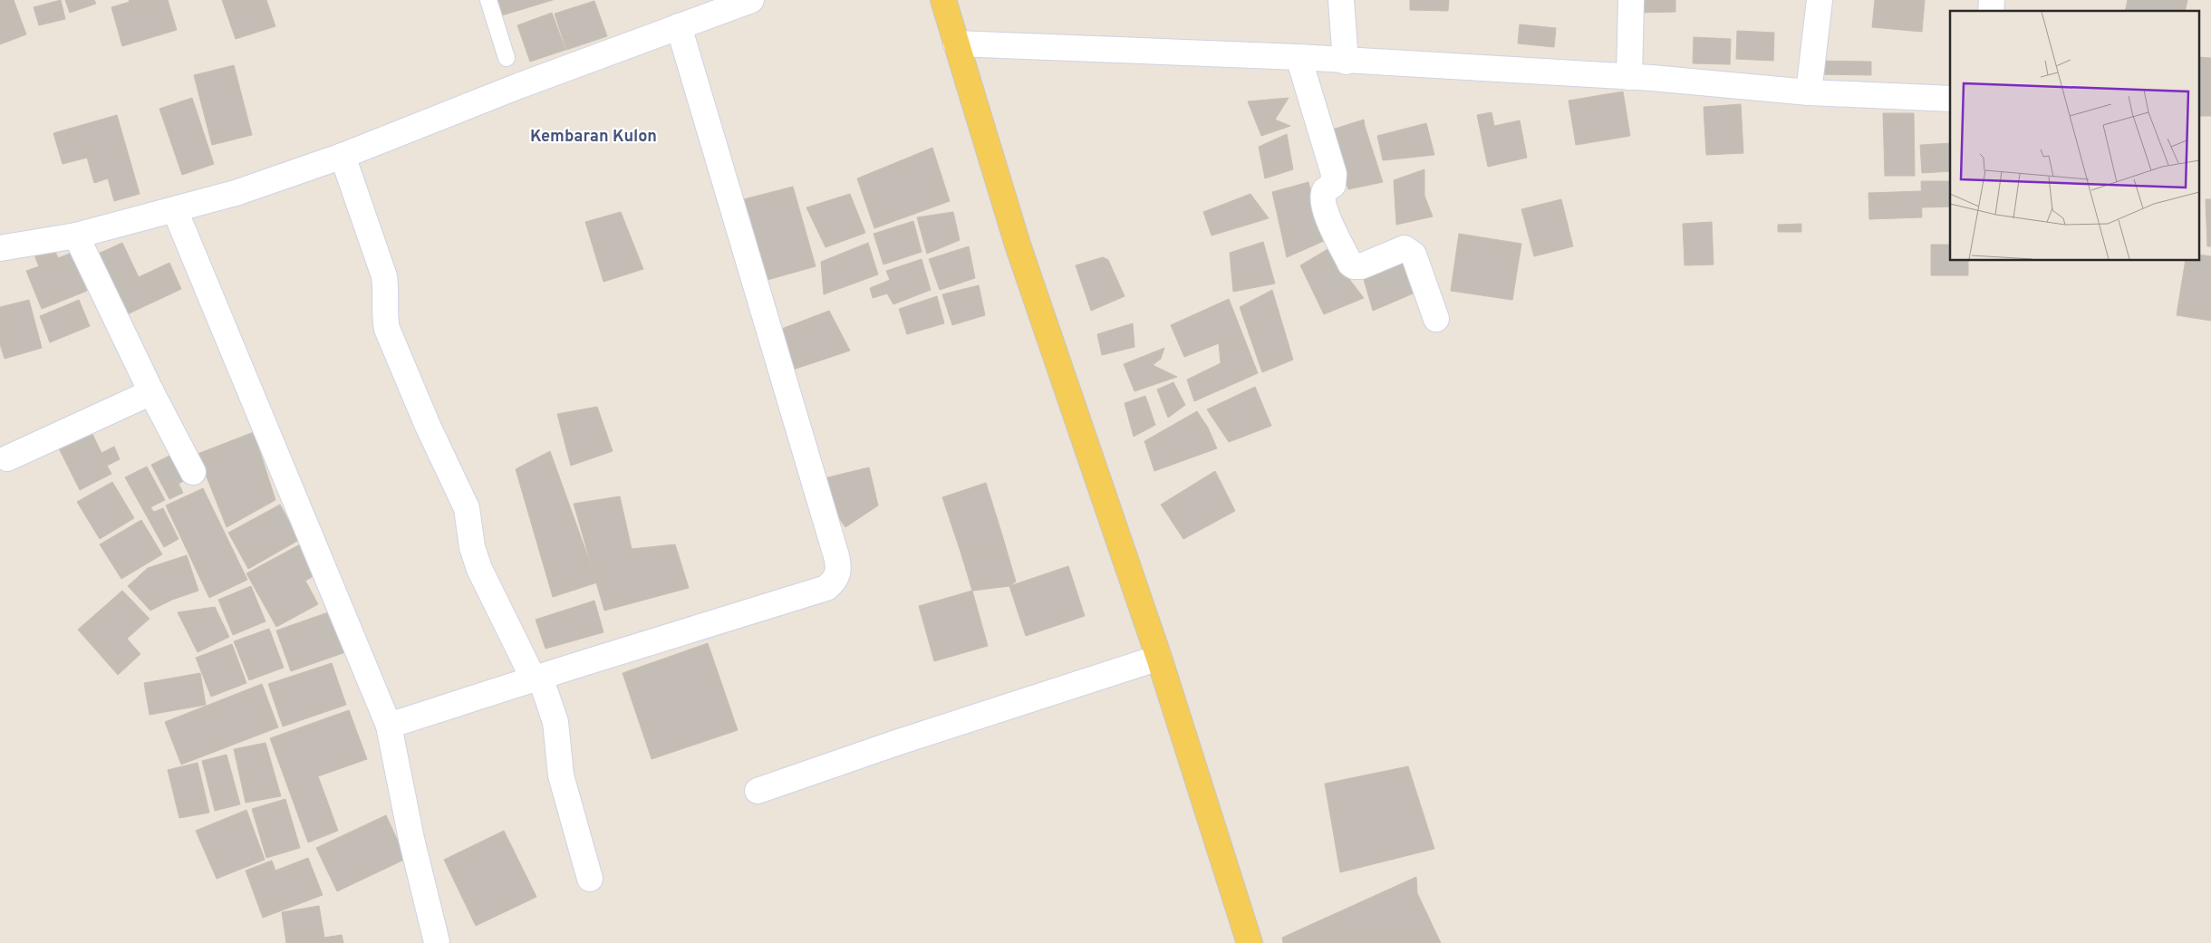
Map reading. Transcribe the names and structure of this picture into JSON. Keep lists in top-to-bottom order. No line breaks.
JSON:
{"districts":["Kembaran Kulon"]}
